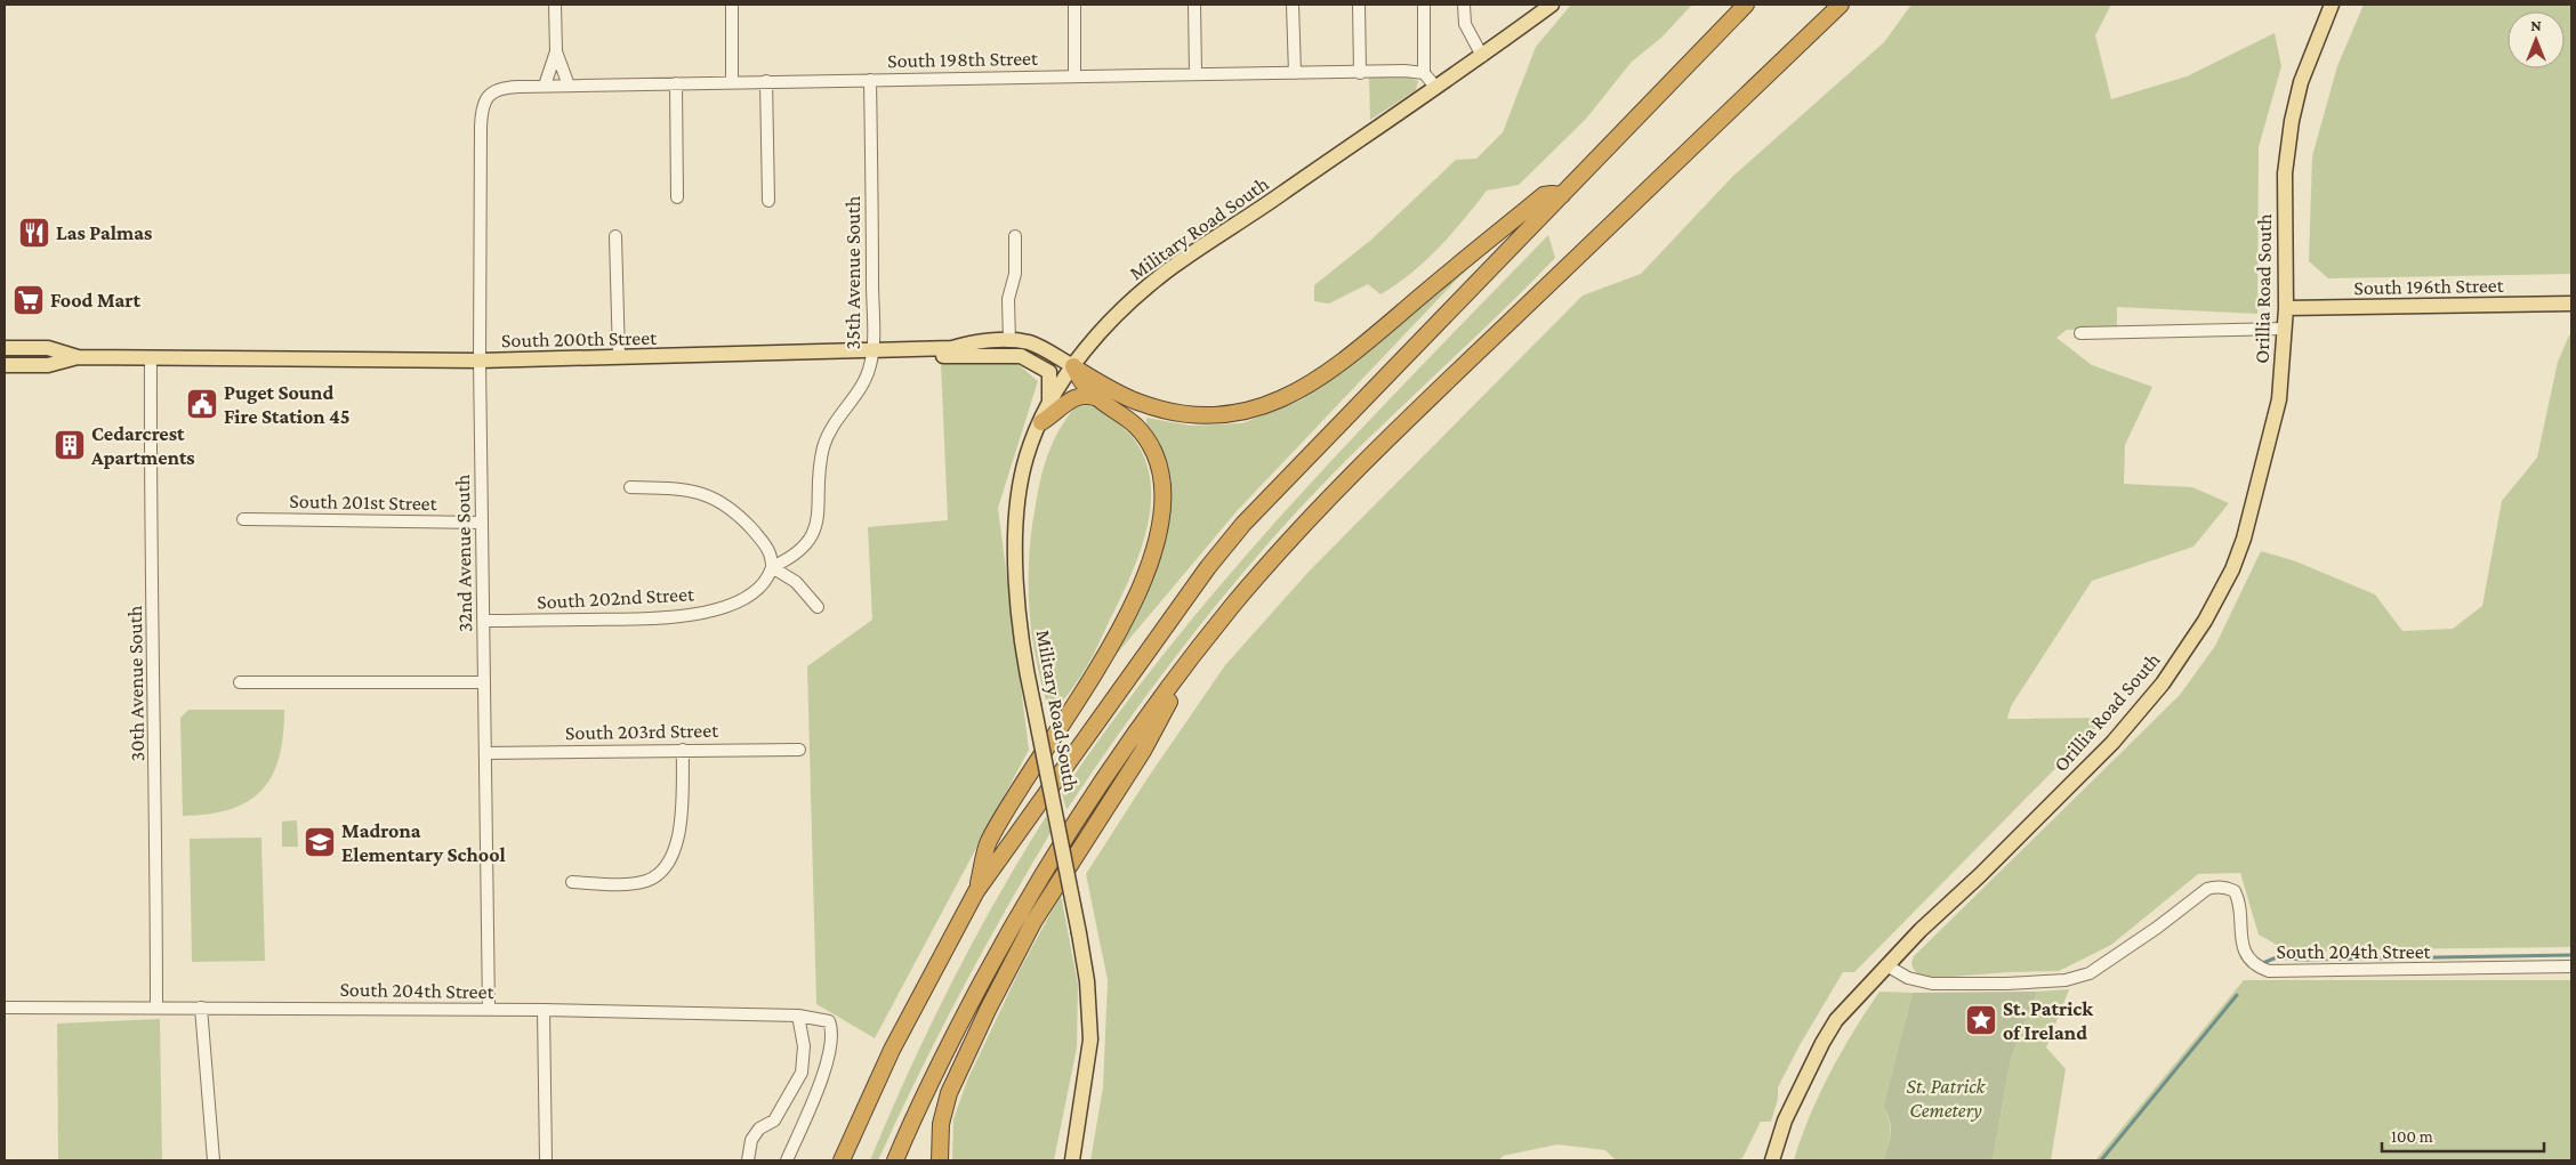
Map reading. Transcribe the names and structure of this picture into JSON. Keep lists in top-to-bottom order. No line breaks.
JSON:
{"streets":{"main road":["Military Road South","South 196th Street","Orillia Road South","South 200th Street"],"street":["South 198th Street","35th Avenue South","South 201st Street","32nd Avenue South","South 202nd Street","30th Avenue South","South 203rd Street","South 204th Street"]},"crossings":[["South 198th Street","35th Avenue South"],["South 198th Street","32nd Avenue South"],["Military Road South","South 200th Street"],["35th Avenue South","South 200th Street"],["35th Avenue South","South 202nd Street"],["South 196th Street","Orillia Road South"],["Orillia Road South","South 204th Street"],["South 200th Street","32nd Avenue South"],["South 200th Street","30th Avenue South"],["South 201st Street","32nd Avenue South"],["32nd Avenue South","South 202nd Street"],["32nd Avenue South","South 203rd Street"],["32nd Avenue South","South 204th Street"],["30th Avenue South","South 204th Street"]],"parks":["St. Patrick Cemetery"],"places":{"restaurant":["Las Palmas"],"supermarket":["Food Mart"],"public building":["Puget Sound Fire Station 45"],"building":["Cedarcrest Apartments"],"school or university":["Madrona Elementary School"],"place":["St. Patrick of Ireland"]},"scale_bar":"100 m","north":"top"}
